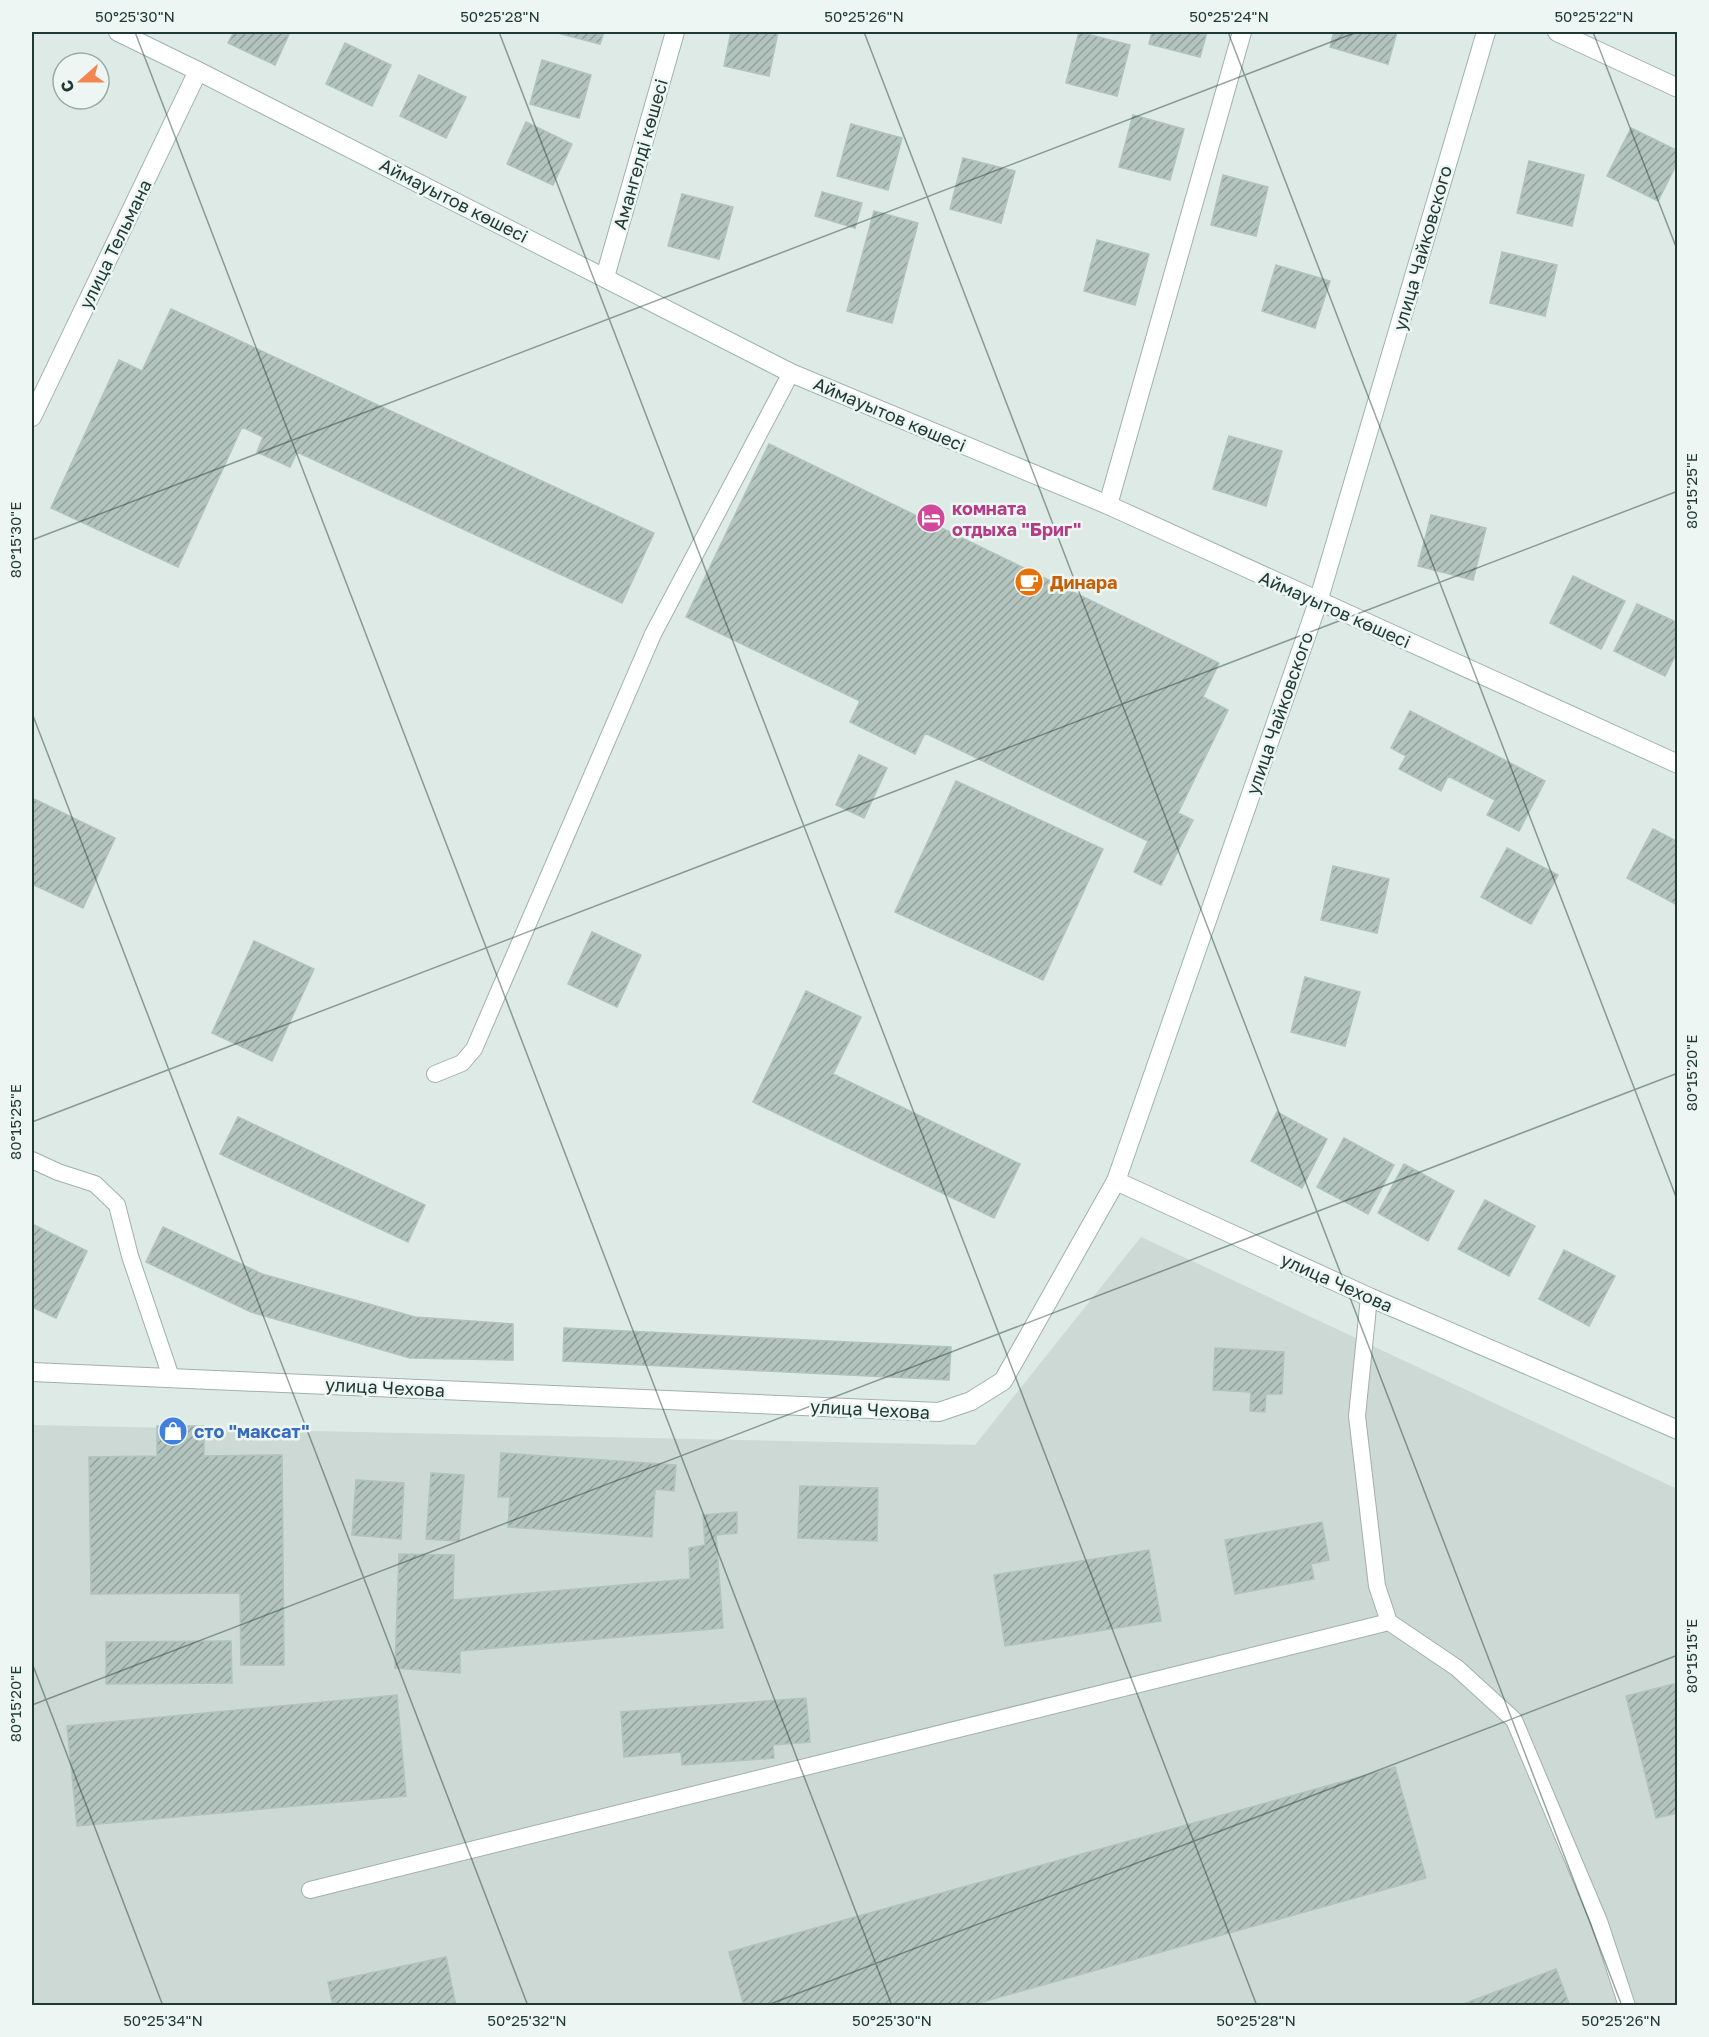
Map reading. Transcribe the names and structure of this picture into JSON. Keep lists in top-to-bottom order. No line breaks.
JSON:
{"streets":{"street":["Амангелді көшесі","Аймауытов көшесі","улица Тельмана","улица Чайковского","улица Чехова"]},"crossings":[["Амангелді көшесі","Аймауытов көшесі"],["Аймауытов көшесі","улица Тельмана"],["Аймауытов көшесі","улица Чайковского"],["улица Чайковского","улица Чехова"]],"places":{"hotel":["комната отдыха \"Бриг\""],"cafe":["Динара"],"shop":["сто \"максат\""]},"north":"left","coordinates":["50°25'30\"N","50°25'28\"N","50°25'26\"N","50°25'24\"N","50°25'22\"N","80°15'25\"E","80°15'30\"E","80°15'20\"E","80°15'15\"E","50°25'34\"N","50°25'32\"N"]}
